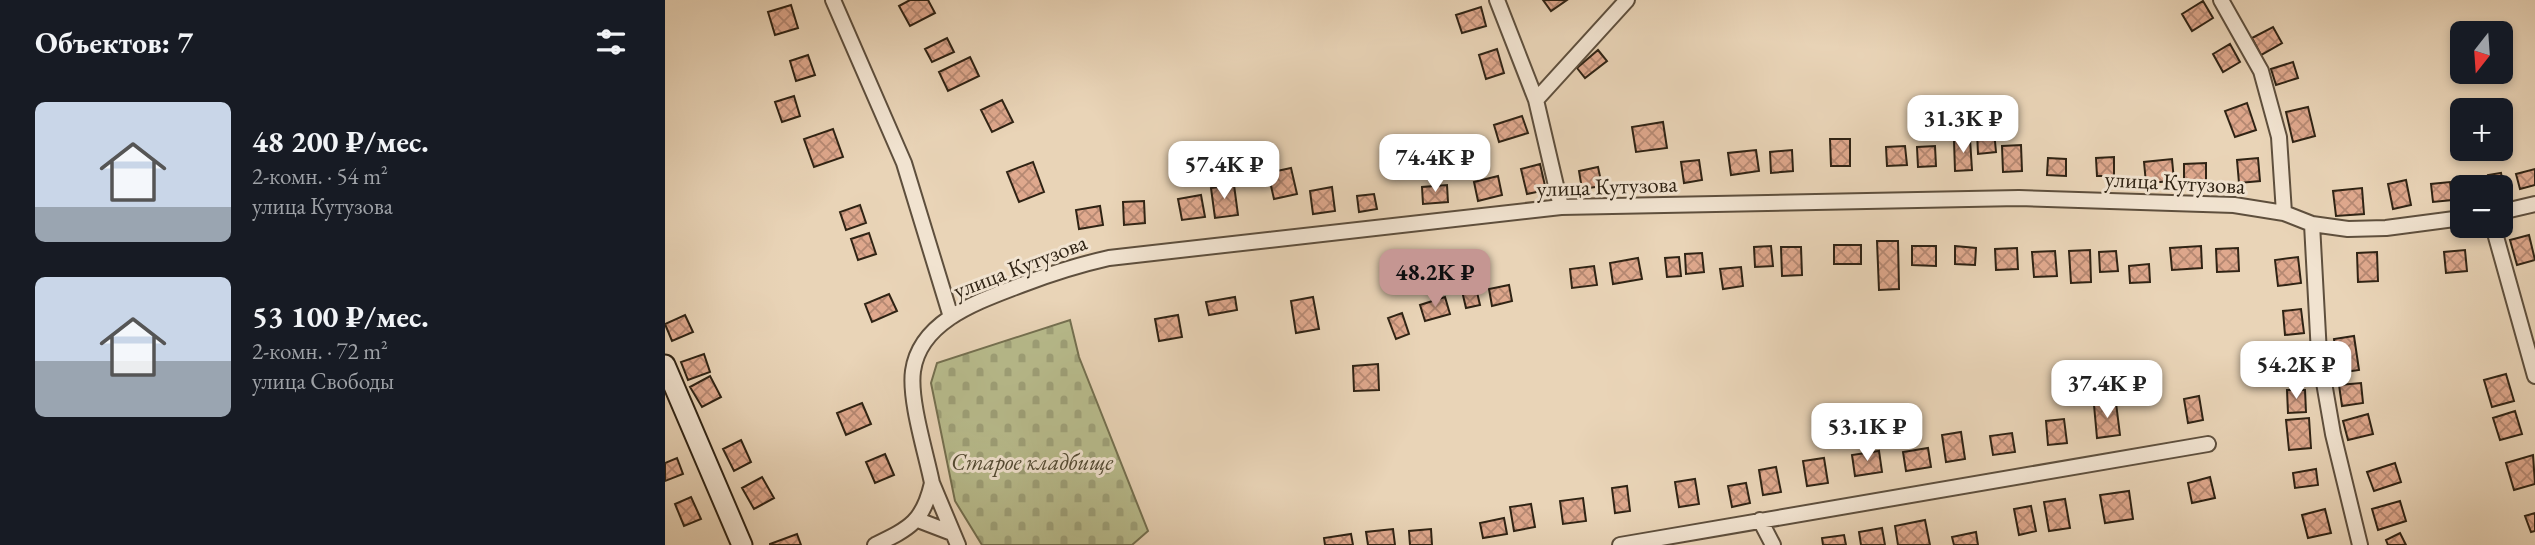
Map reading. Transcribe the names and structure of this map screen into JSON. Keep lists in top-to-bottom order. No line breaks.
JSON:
{"streets":{"street":["улица Кутузова"]},"parks":["Старое кладбище"],"north":"bottom","page":{"heading":"Объектов: 7","map_buttons":["+","−"],"list":[{"name":"48 200 ₽/мес.","note":"2-комн. · 54 m² · улица Кутузова"},{"name":"53 100 ₽/мес.","note":"2-комн. · 72 m² · улица Свободы"}],"price":["31.3K ₽","74.4K ₽","57.4K ₽","48.2K ₽","54.2K ₽","37.4K ₽","53.1K ₽"]}}
